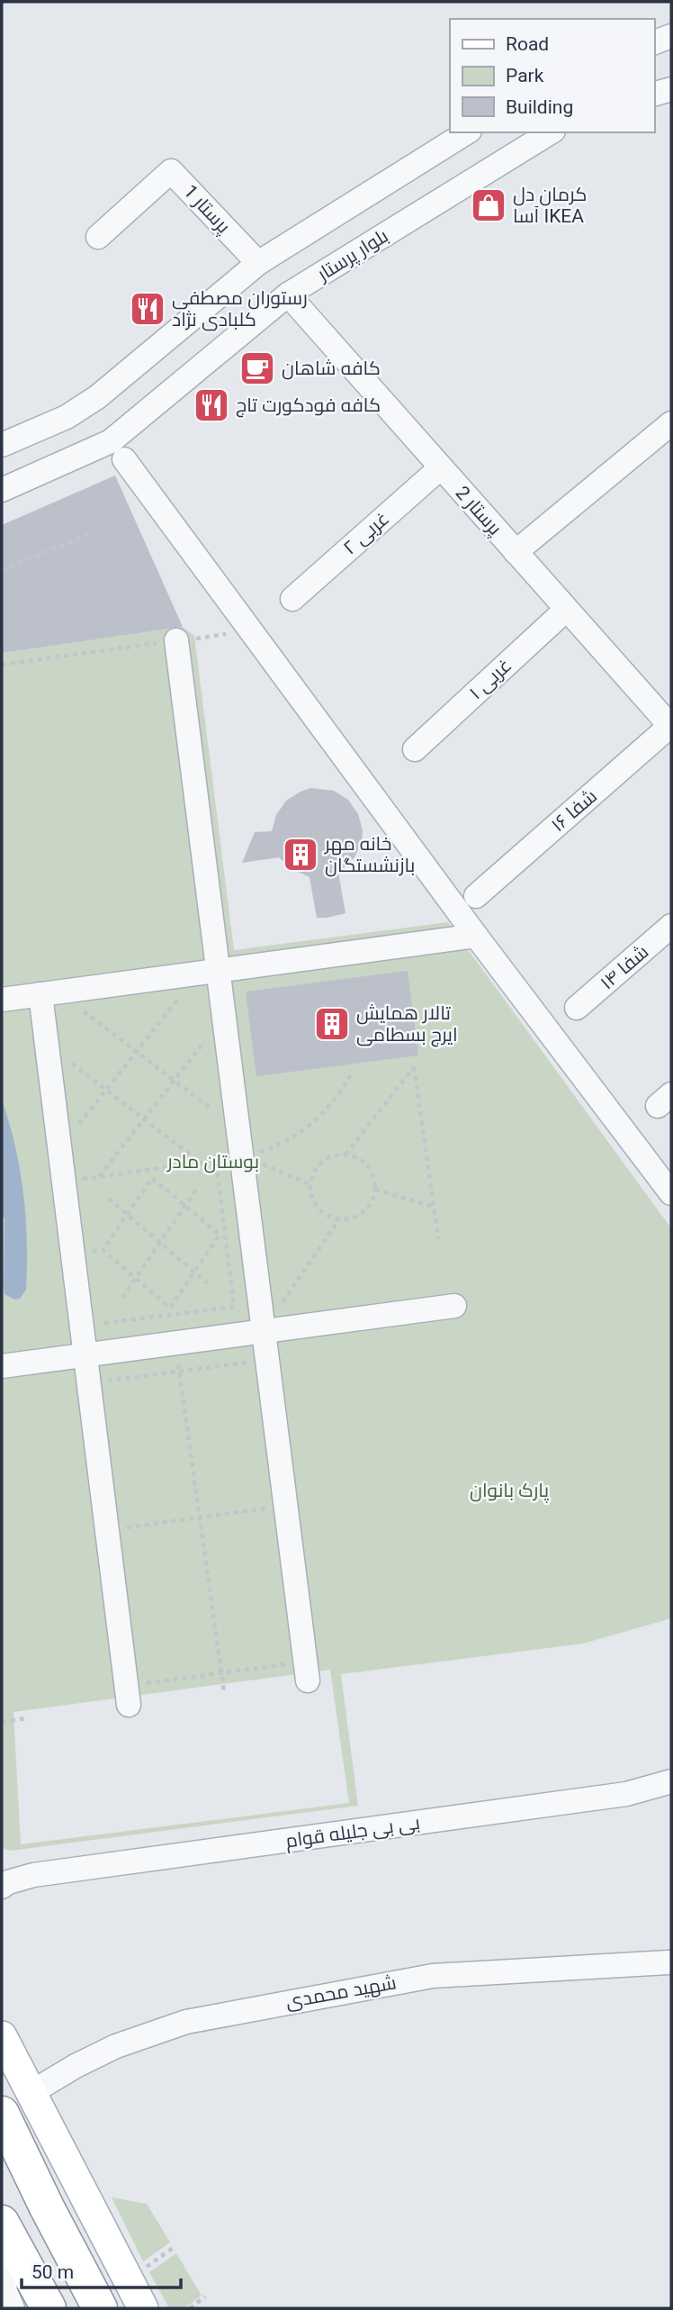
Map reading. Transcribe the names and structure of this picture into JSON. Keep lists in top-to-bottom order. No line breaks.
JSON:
{"streets":{"street":["پرستار 1","بلوار پرستار","پرستار 2","۲ غربی","۱ غربی","شفا ۱۶","شفا ۱۴","بی بی جلیله قوام","شهید محمدی"]},"crossings":[["بلوار پرستار","پرستار 2"],["پرستار 2","۲ غربی"],["پرستار 2","۱ غربی"],["پرستار 2","شفا ۱۶"]],"parks":["بوستان مادر","پارک بانوان"],"places":{"shop":["کرمان دل آسا IKEA"],"restaurant":["رستوران مصطفی کلبادی نژاد","کافه فودکورت تاج"],"cafe":["کافه شاهان"],"building":["خانه مهر بازنشستگان","تالار همایش ایرج بسطامی"]},"legend":["Road","Park","Building"],"scale_bar":"50 m"}
